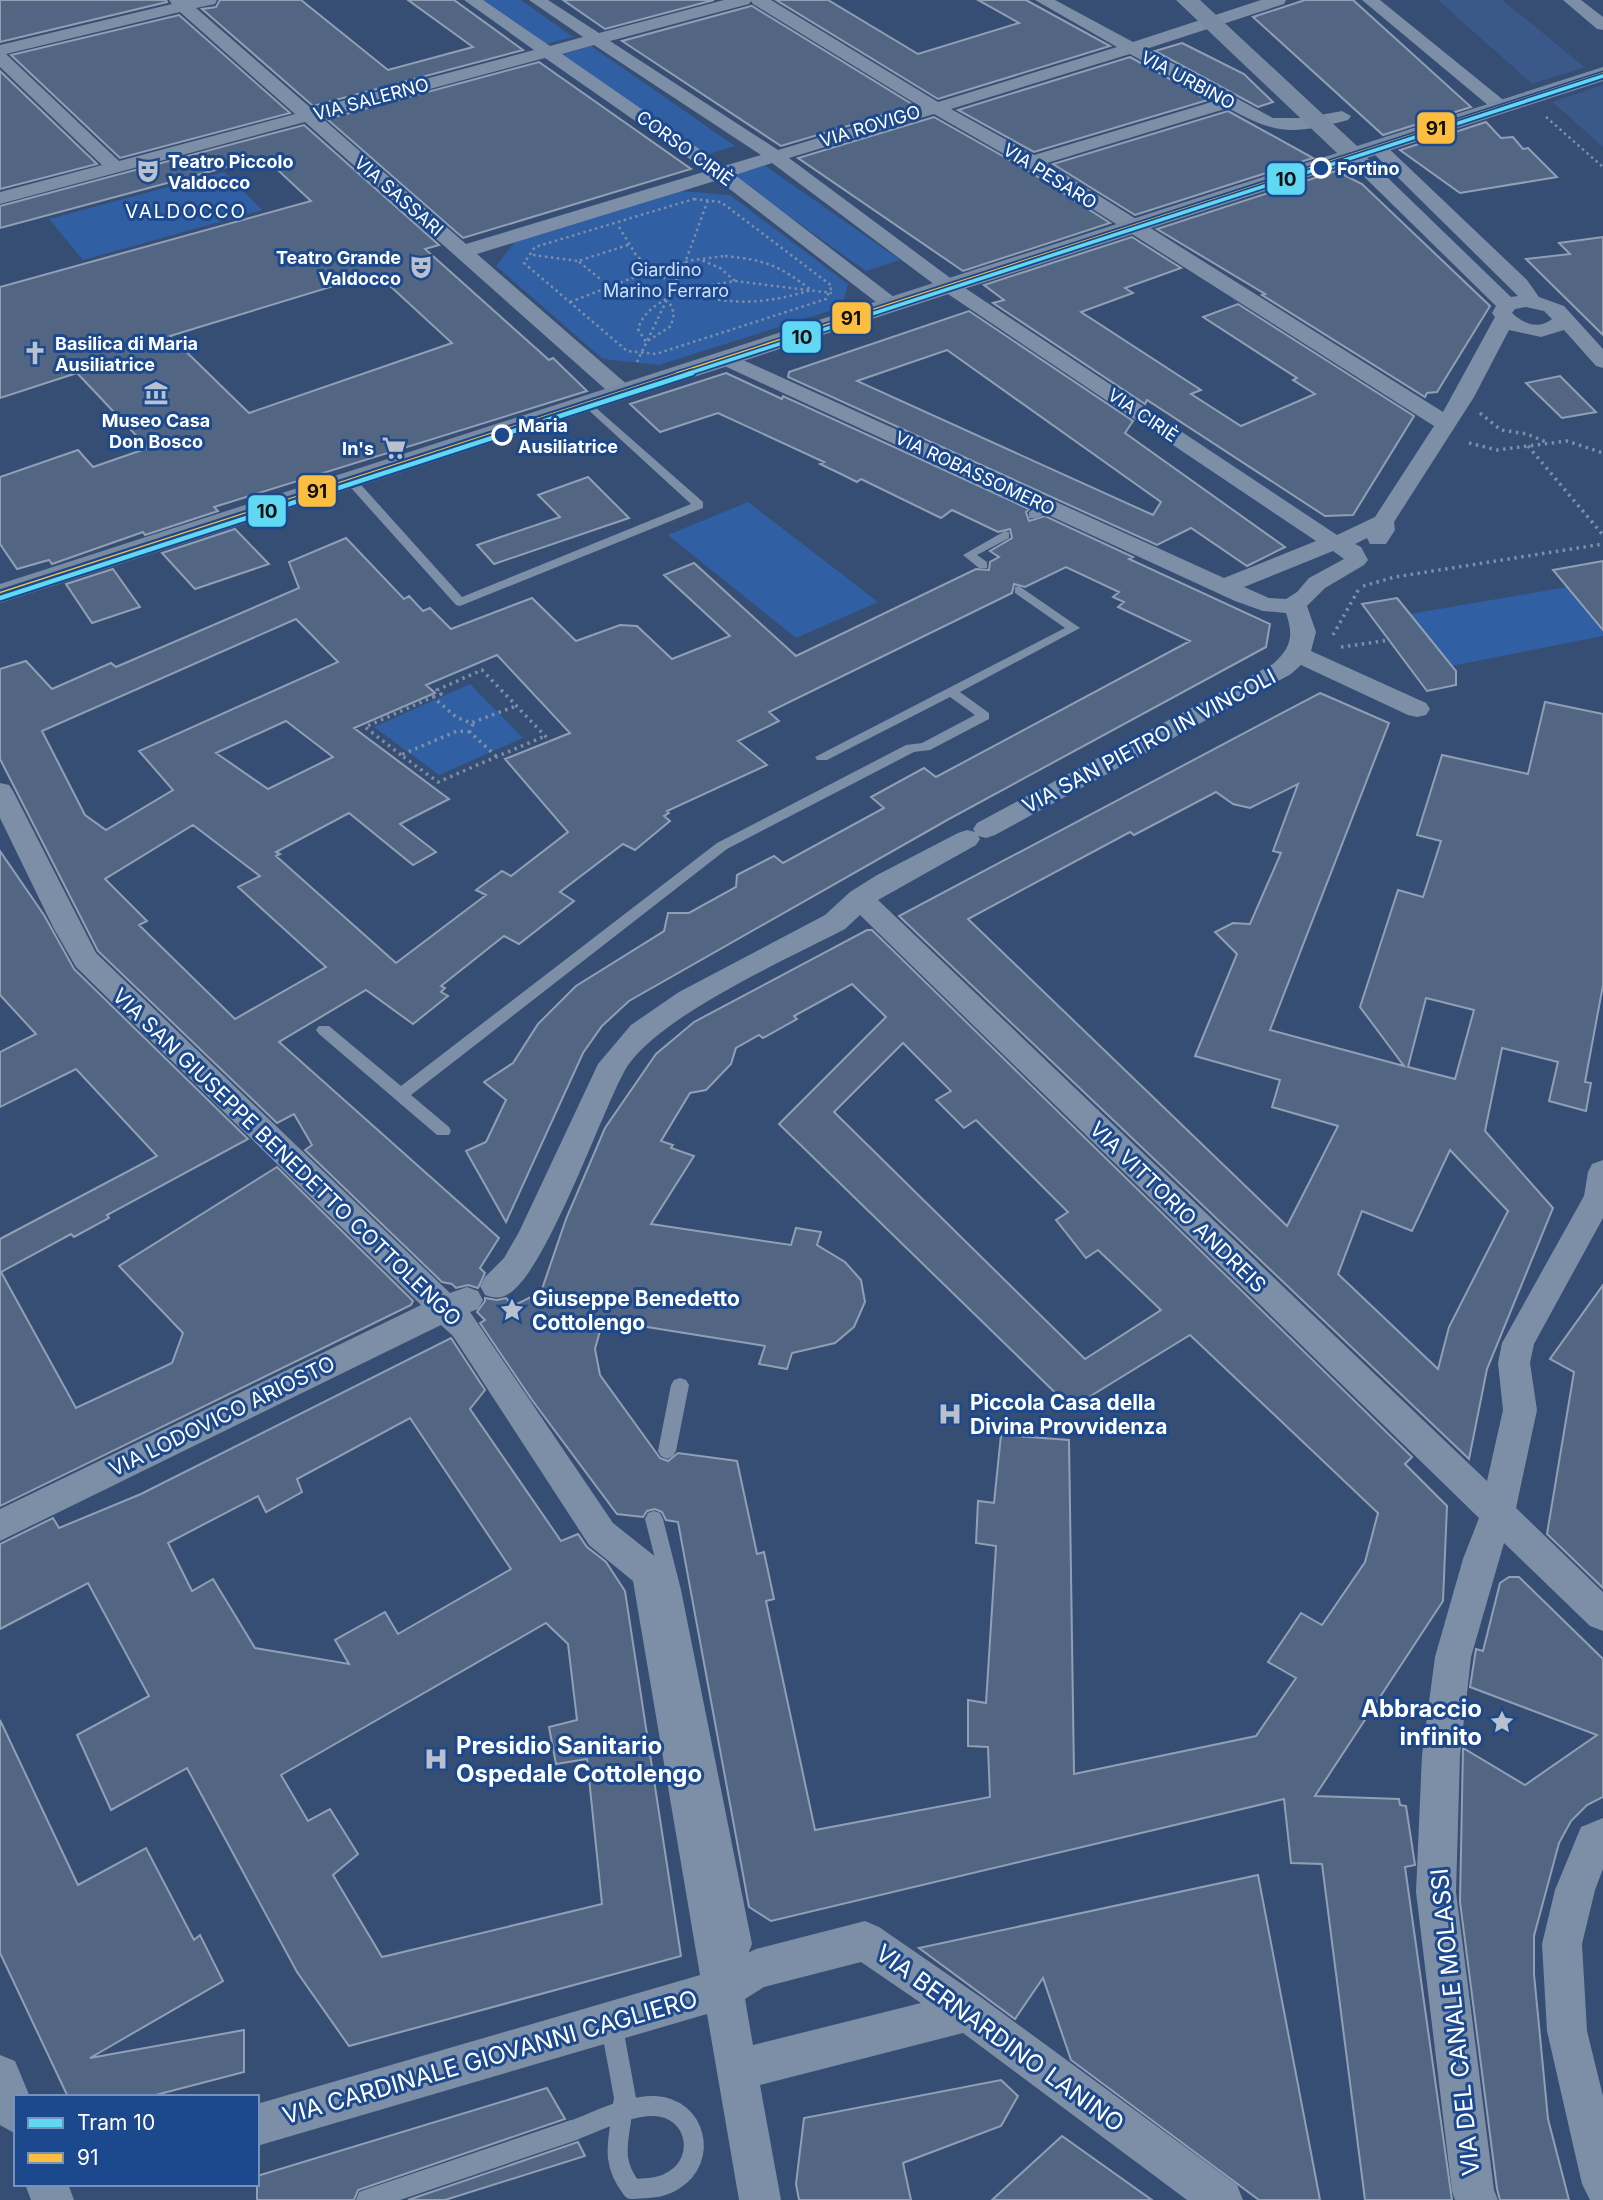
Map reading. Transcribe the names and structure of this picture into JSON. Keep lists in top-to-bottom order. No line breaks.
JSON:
{"streets":{"street":["VIA URBINO","VIA SALERNO","VIA ROVIGO","CORSO CIRIÈ","VIA PESARO","VIA SASSARI","VIA CIRIÈ","VIA ROBASSOMERO","VIA SAN PIETRO IN VINCOLI","VIA SAN GIUSEPPE BENEDETTO COTTOLENGO","VIA VITTORIO ANDREIS","VIA LODOVICO ARIOSTO","VIA DEL CANALE MOLASSI","VIA BERNARDINO LANINO","VIA CARDINALE GIOVANNI CAGLIERO"]},"crossings":[["VIA URBINO","VIA ROVIGO"],["VIA SALERNO","CORSO CIRIÈ"],["VIA SALERNO","VIA SASSARI"],["VIA ROVIGO","CORSO CIRIÈ"],["VIA ROVIGO","VIA PESARO"],["VIA ROVIGO","VIA SASSARI"],["CORSO CIRIÈ","VIA CIRIÈ"],["VIA ROBASSOMERO","VIA SAN PIETRO IN VINCOLI"],["VIA SAN PIETRO IN VINCOLI","VIA VITTORIO ANDREIS"],["VIA SAN GIUSEPPE BENEDETTO COTTOLENGO","VIA LODOVICO ARIOSTO"],["VIA VITTORIO ANDREIS","VIA DEL CANALE MOLASSI"],["VIA BERNARDINO LANINO","VIA CARDINALE GIOVANNI CAGLIERO"]],"districts":["VALDOCCO"],"parks":["Giardino Marino Ferraro"],"places":{"other":["Fortino","Maria Ausiliatrice"],"theatre":["Teatro Piccolo Valdocco","Teatro Grande Valdocco"],"church":["Basilica di Maria Ausiliatrice"],"museum":["Museo Casa Don Bosco"],"supermarket":["In's"],"place":["Giuseppe Benedetto Cottolengo","Abbraccio infinito"],"hospital":["Piccola Casa della Divina Provvidenza","Presidio Sanitario Ospedale Cottolengo"]},"lines":["transit line 91","tram line 10"],"legend":["Tram 10","91"]}
